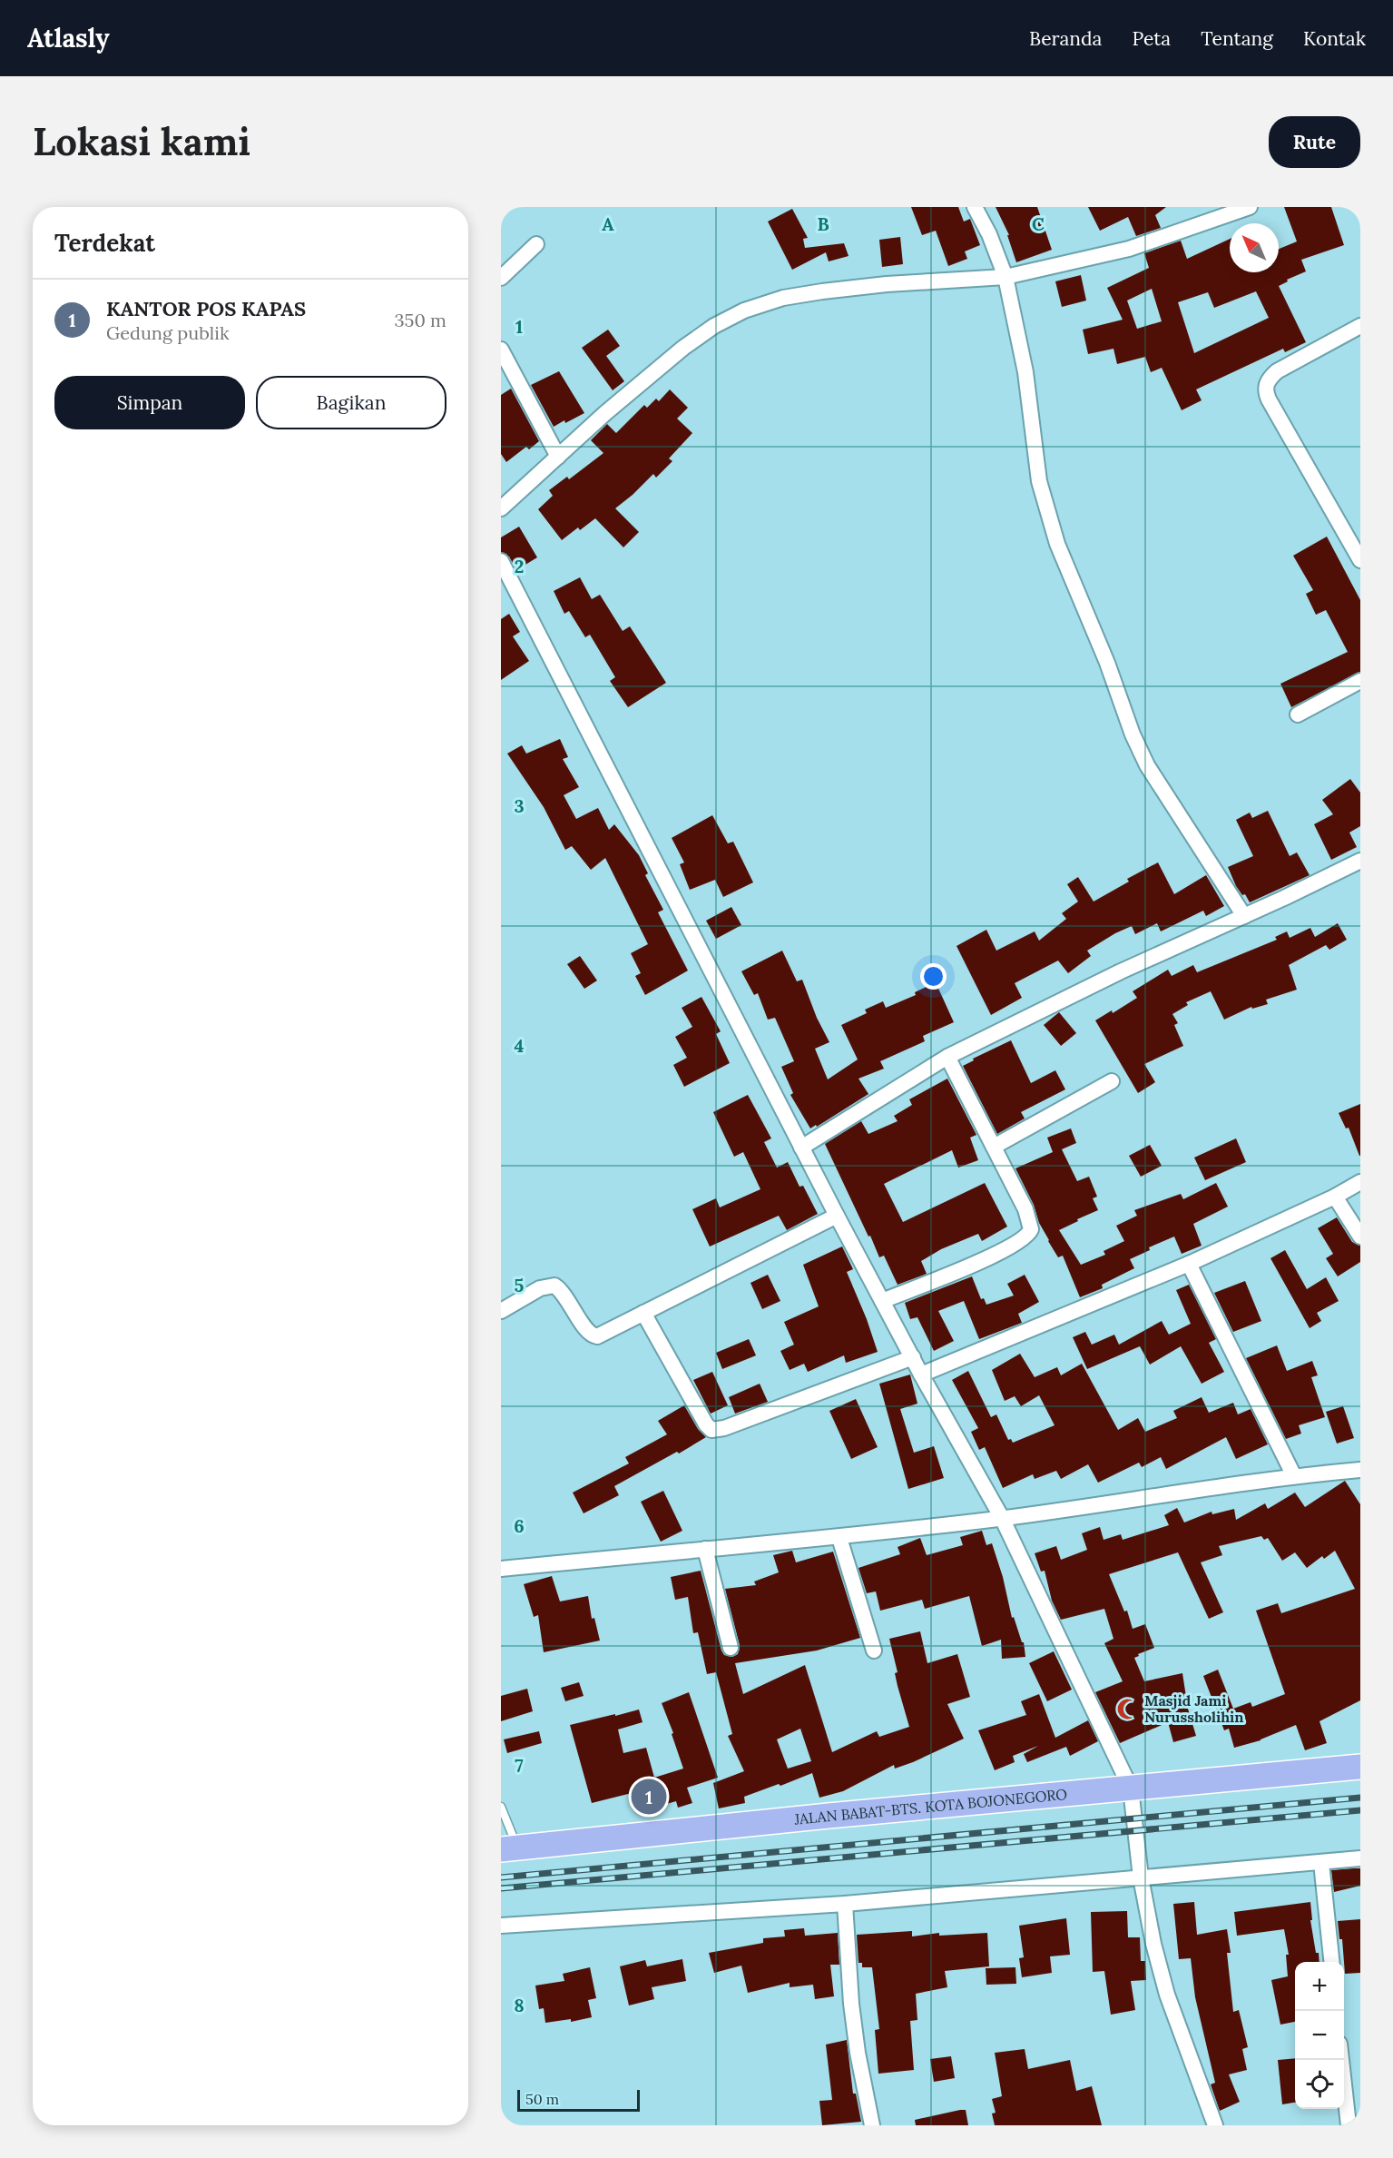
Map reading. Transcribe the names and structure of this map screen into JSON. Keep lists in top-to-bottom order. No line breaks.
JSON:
{"streets":{"highway":["JALAN BABAT-BTS. KOTA BOJONEGORO"]},"places":{"mosque":["Masjid Jami Nurussholihin"]},"scale_bar":"50 m","north":"top left","page":{"header":"Atlasly","nav":["Beranda","Peta","Tentang","Kontak"],"buttons":["Rute",["Simpan","Bagikan"]],"title":"Lokasi kami","heading":"Terdekat","list":[{"mark":"1","name":"KANTOR POS KAPAS","note":"Gedung publik","value":"350 m"}],"pins":"1","map_buttons":["+","−"],"scale":"50 m"},"grid":{"columns":["A","B","C"],"rows":["1","2","3","4","5","6","7","8"]}}
